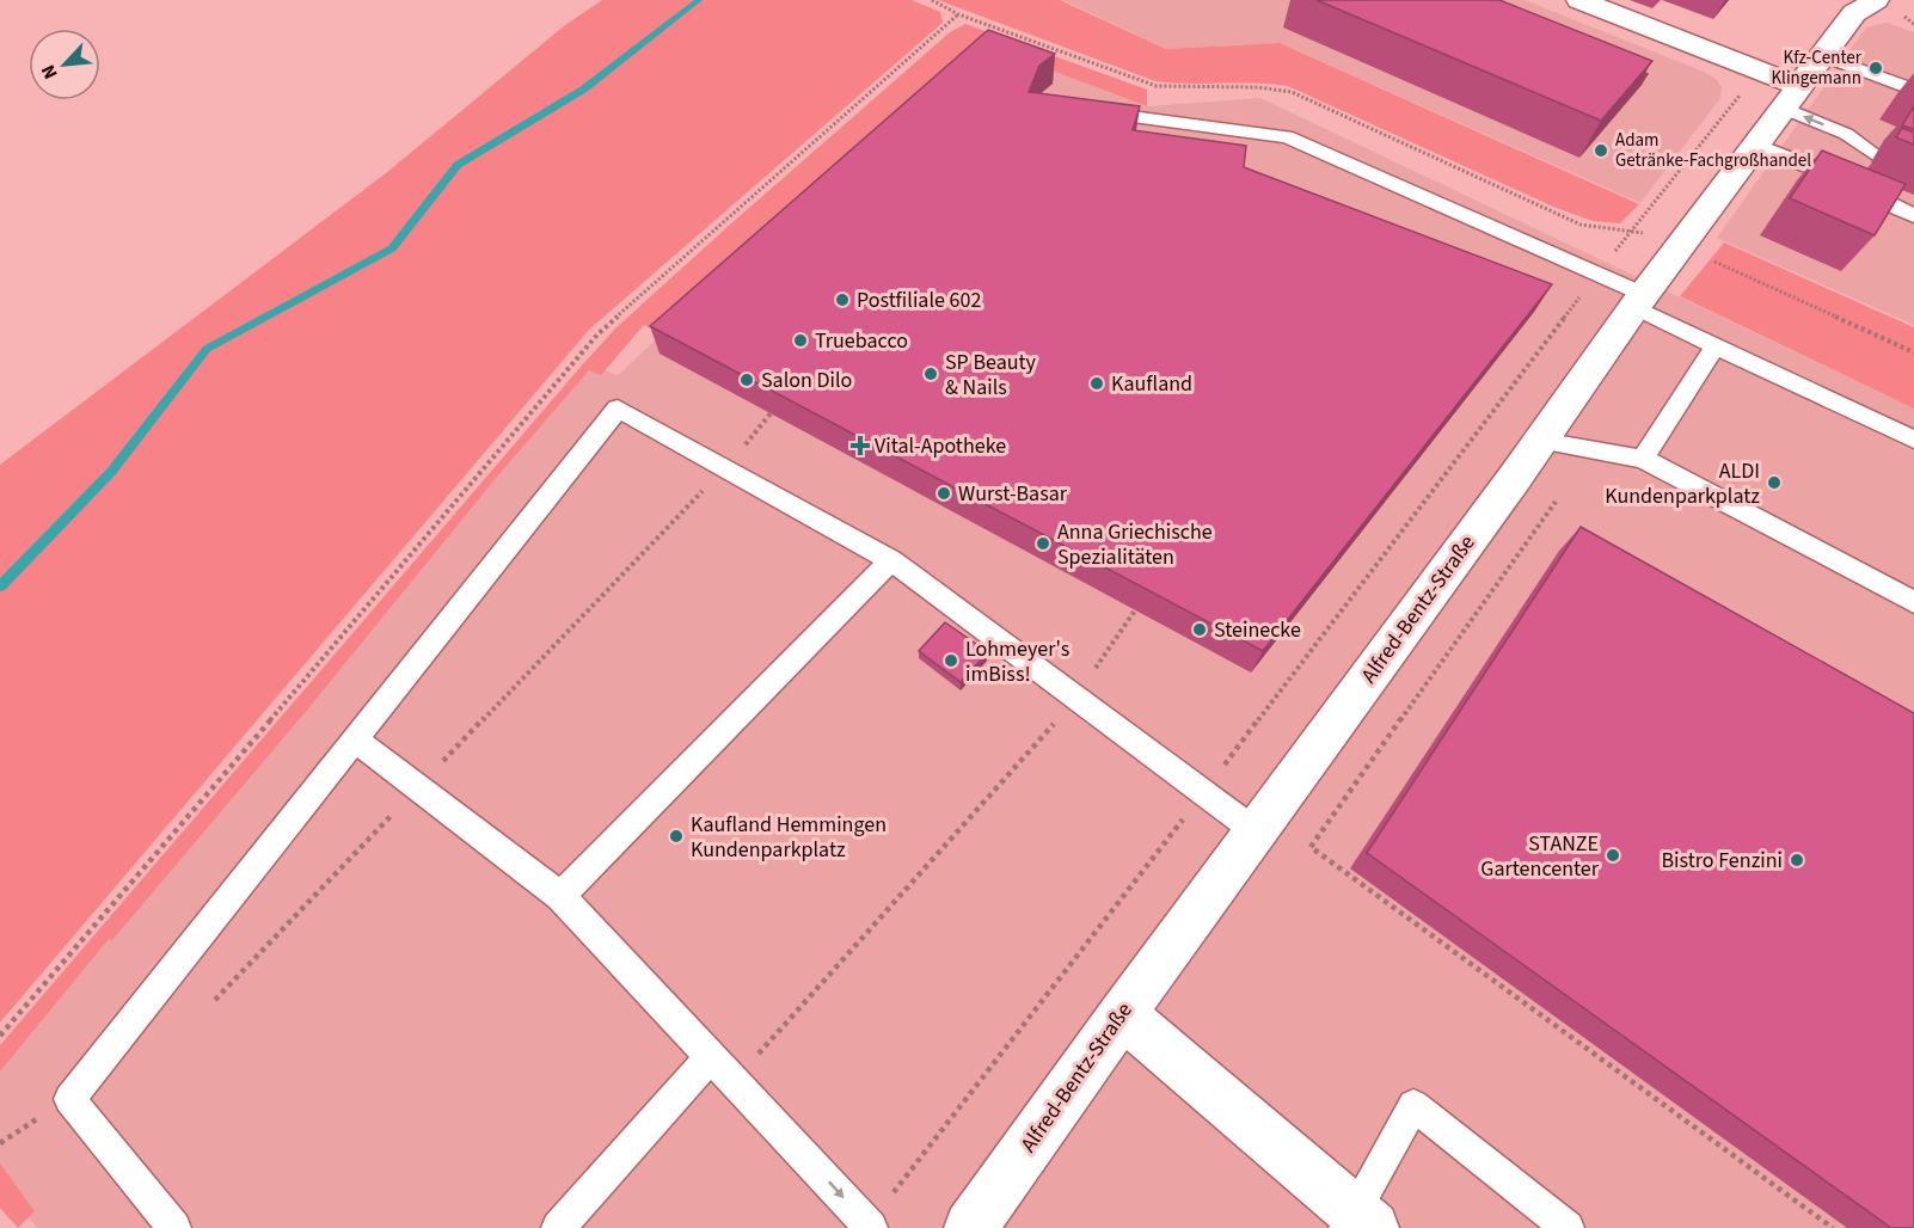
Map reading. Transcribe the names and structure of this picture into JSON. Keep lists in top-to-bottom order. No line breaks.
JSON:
{"streets":{"street":["Alfred-Bentz-Straße"]},"places":{"other":["Kfz-Center Klingemann","Adam Getränke-Fachgroßhandel","Postfiliale 602","Truebacco","SP Beauty & Nails","Salon Dilo","Kaufland","ALDI Kundenparkplatz","Wurst-Basar","Anna Griechische Spezialitäten","Steinecke","Lohmeyer's imBiss!","Kaufland Hemmingen Kundenparkplatz","STANZE Gartencenter","Bistro Fenzini"],"health":["Vital-Apotheke"]},"north":"bottom left"}
